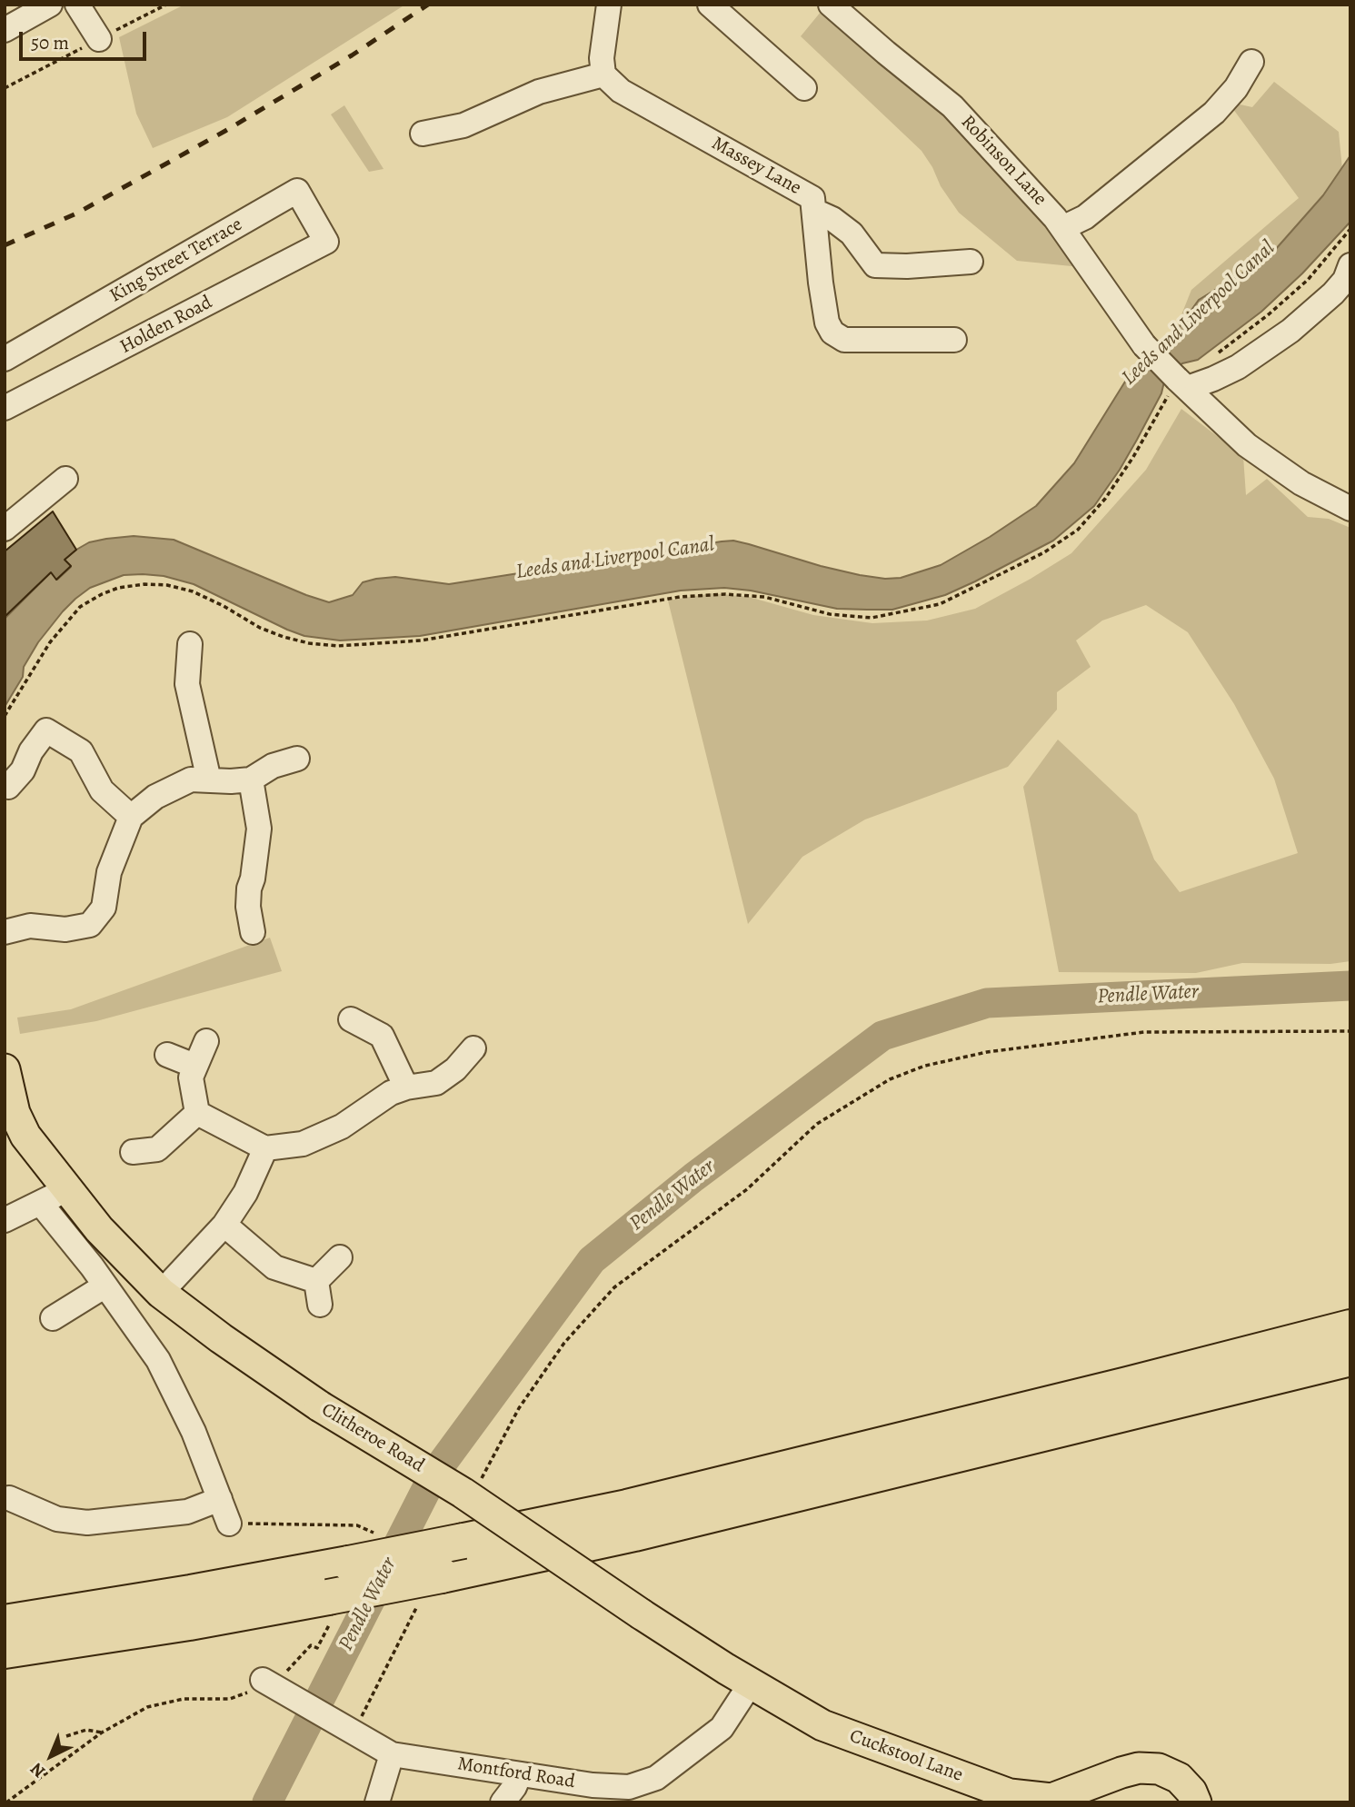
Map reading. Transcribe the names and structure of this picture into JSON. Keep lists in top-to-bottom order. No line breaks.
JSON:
{"streets":{"main road":["Clitheroe Road","Cuckstool Lane"],"street":["Robinson Lane","Massey Lane","King Street Terrace","Holden Road","Montford Road"]},"crossings":[["King Street Terrace","Holden Road"],["Clitheroe Road","Cuckstool Lane"],["Clitheroe Road","Montford Road"]],"water":["Leeds and Liverpool Canal","Pendle Water"],"scale_bar":"50 m","north":"bottom left"}
